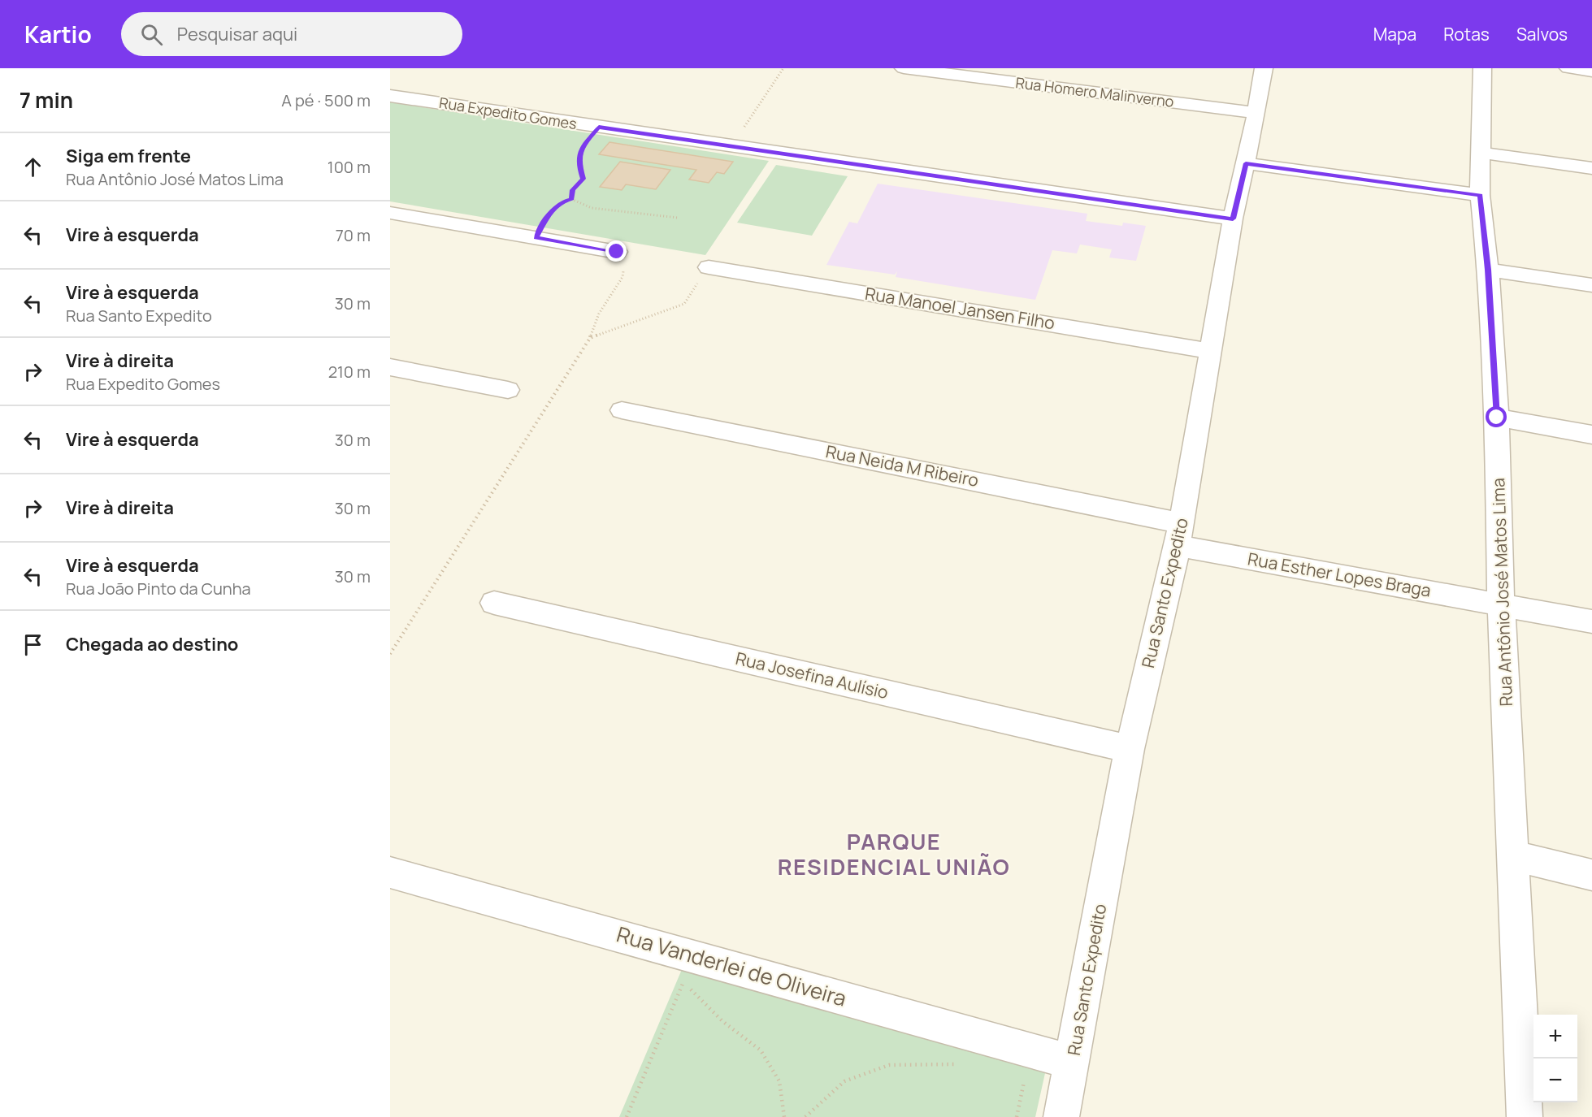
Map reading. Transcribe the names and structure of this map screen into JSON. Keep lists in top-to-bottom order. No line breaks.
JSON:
{"streets":{"street":["Rua Homero Malinverno","Rua Expedito Gomes","Rua Manoel Jansen Filho","Rua Neida M Ribeiro","Rua Esther Lopes Braga","Rua Antônio José Matos Lima","Rua Santo Expedito","Rua Josefina Aulísio","Rua Vanderlei de Oliveira"]},"crossings":[["Rua Homero Malinverno","Rua Santo Expedito"],["Rua Expedito Gomes","Rua Santo Expedito"],["Rua Manoel Jansen Filho","Rua Santo Expedito"],["Rua Neida M Ribeiro","Rua Esther Lopes Braga"],["Rua Neida M Ribeiro","Rua Santo Expedito"],["Rua Esther Lopes Braga","Rua Antônio José Matos Lima"],["Rua Esther Lopes Braga","Rua Santo Expedito"],["Rua Santo Expedito","Rua Josefina Aulísio"],["Rua Santo Expedito","Rua Vanderlei de Oliveira"]],"districts":["PARQUE RESIDENCIAL UNIÃO"],"page":{"header":"Kartio","search":"Pesquisar aqui","nav":["Mapa","Rotas","Salvos"],"heading":["7 min","A pé · 500 m"],"list":[["Siga em frente","Rua Antônio José Matos Lima","100 m"],["Vire à esquerda","70 m"],["Vire à esquerda","Rua Santo Expedito","30 m"],["Vire à direita","Rua Expedito Gomes","210 m"],["Vire à esquerda","30 m"],["Vire à direita","30 m"],["Vire à esquerda","Rua João Pinto da Cunha","30 m"],"Chegada ao destino"],"map_buttons":["+","−"]}}
